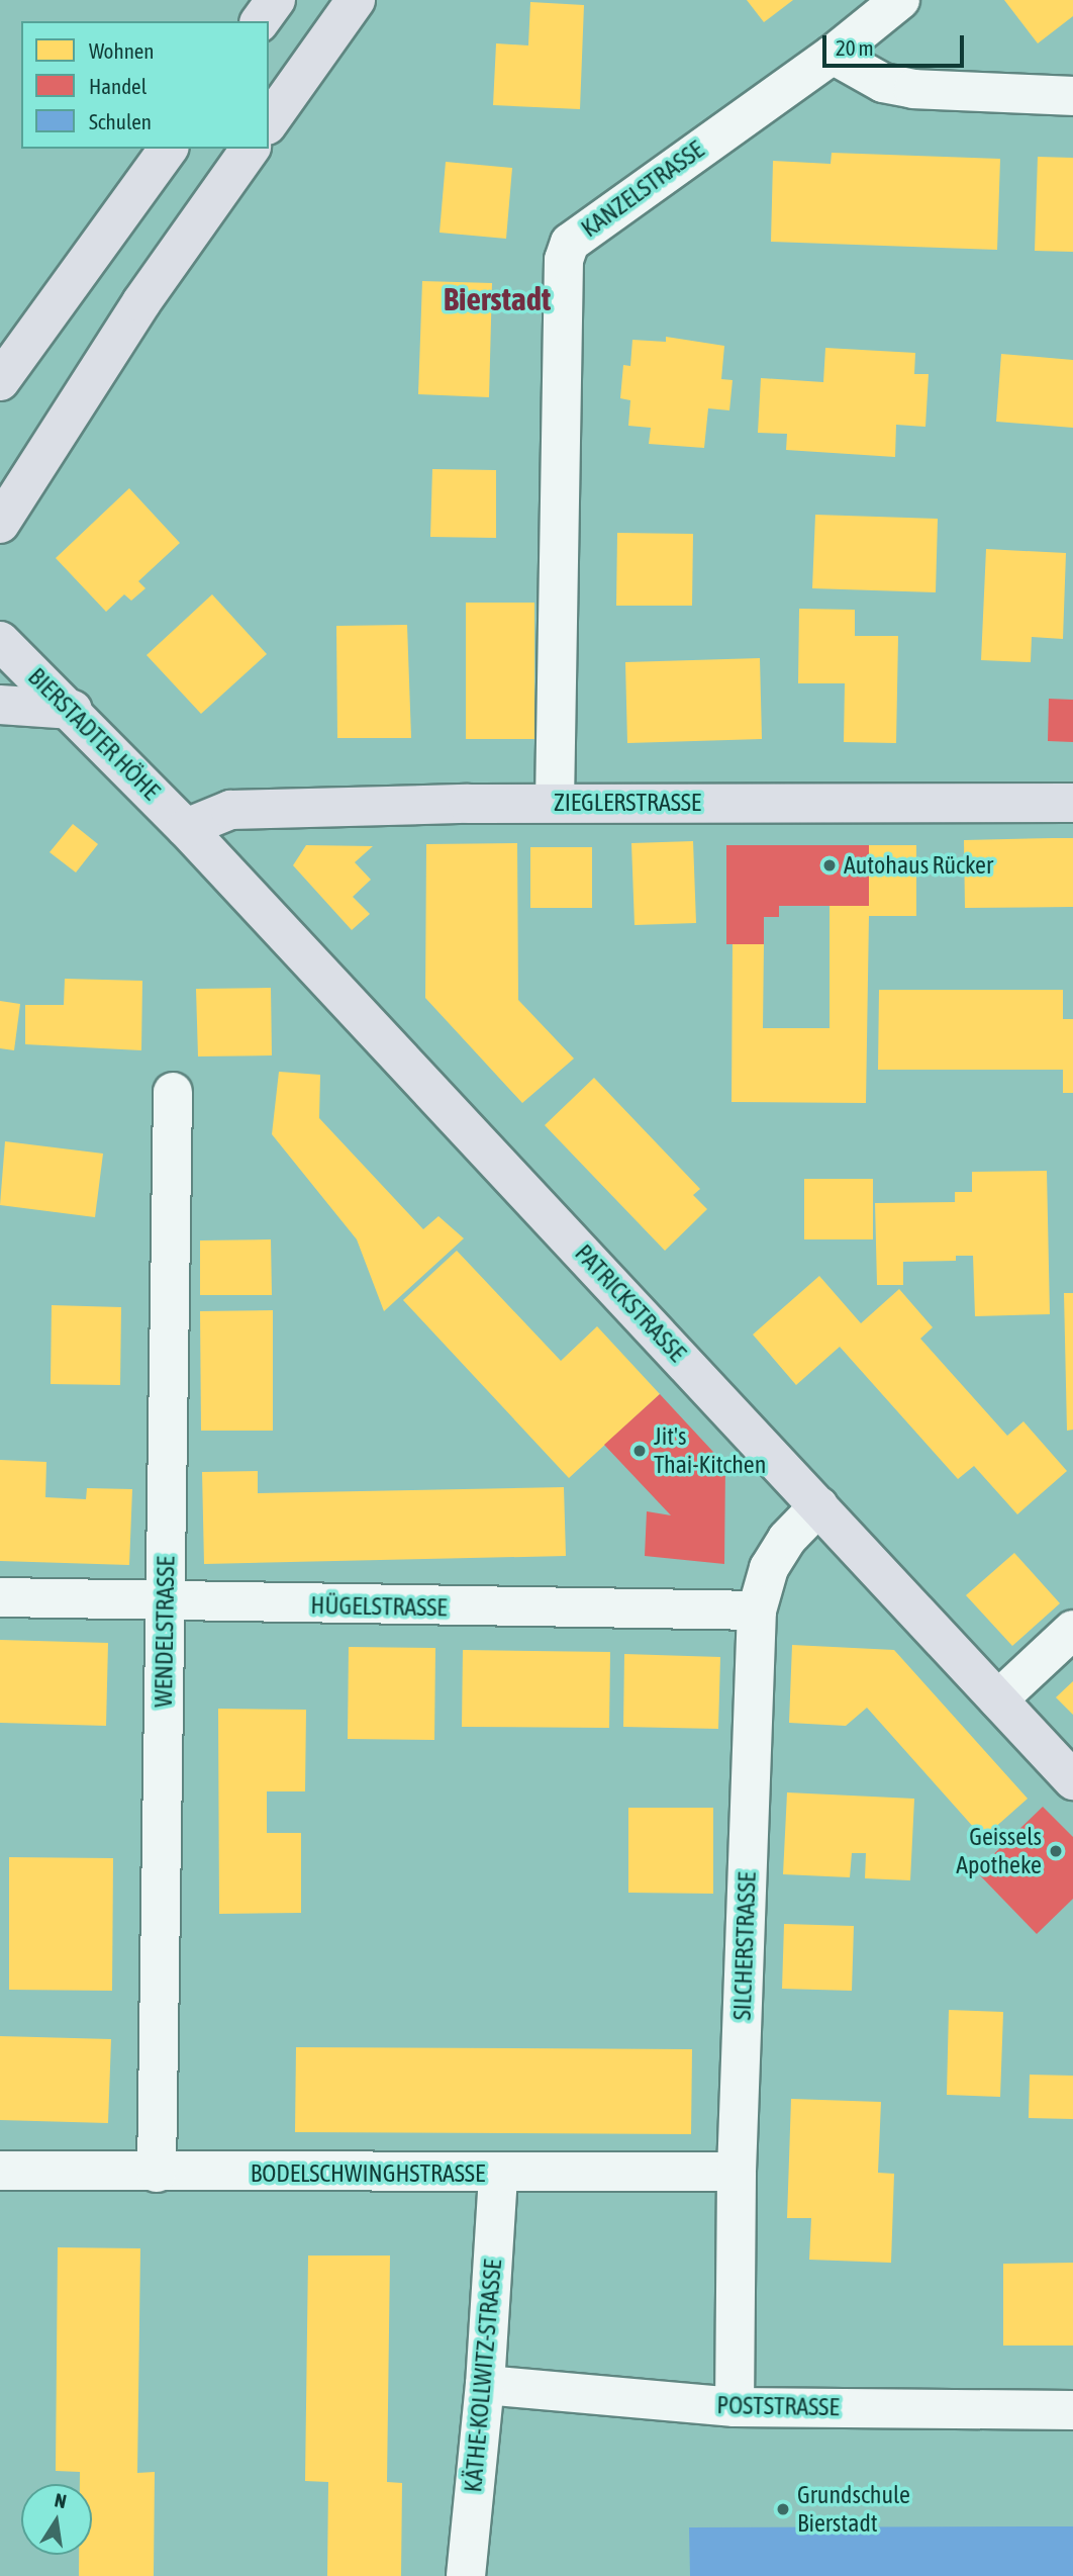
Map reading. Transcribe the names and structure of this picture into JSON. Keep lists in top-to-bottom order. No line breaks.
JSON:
{"streets":{"main road":["BIERSTADTER HÖHE","ZIEGLERSTRASSE","PATRICKSTRASSE"],"street":["KANZELSTRASSE","HÜGELSTRASSE","WENDELSTRASSE","SILCHERSTRASSE","BODELSCHWINGHSTRASSE","KÄTHE-KOLLWITZ-STRASSE","POSTSTRASSE"]},"crossings":[["KANZELSTRASSE","ZIEGLERSTRASSE"],["BIERSTADTER HÖHE","ZIEGLERSTRASSE"],["BIERSTADTER HÖHE","PATRICKSTRASSE"],["ZIEGLERSTRASSE","PATRICKSTRASSE"],["PATRICKSTRASSE","SILCHERSTRASSE"],["HÜGELSTRASSE","WENDELSTRASSE"],["HÜGELSTRASSE","SILCHERSTRASSE"],["WENDELSTRASSE","BODELSCHWINGHSTRASSE"],["SILCHERSTRASSE","BODELSCHWINGHSTRASSE"],["SILCHERSTRASSE","POSTSTRASSE"],["BODELSCHWINGHSTRASSE","KÄTHE-KOLLWITZ-STRASSE"],["KÄTHE-KOLLWITZ-STRASSE","POSTSTRASSE"]],"districts":["Bierstadt"],"places":["Autohaus Rücker","Jit's Thai-Kitchen","Geissels Apotheke","Grundschule Bierstadt"],"legend":["Wohnen","Handel","Schulen"],"scale_bar":"20 m","north":"top"}
